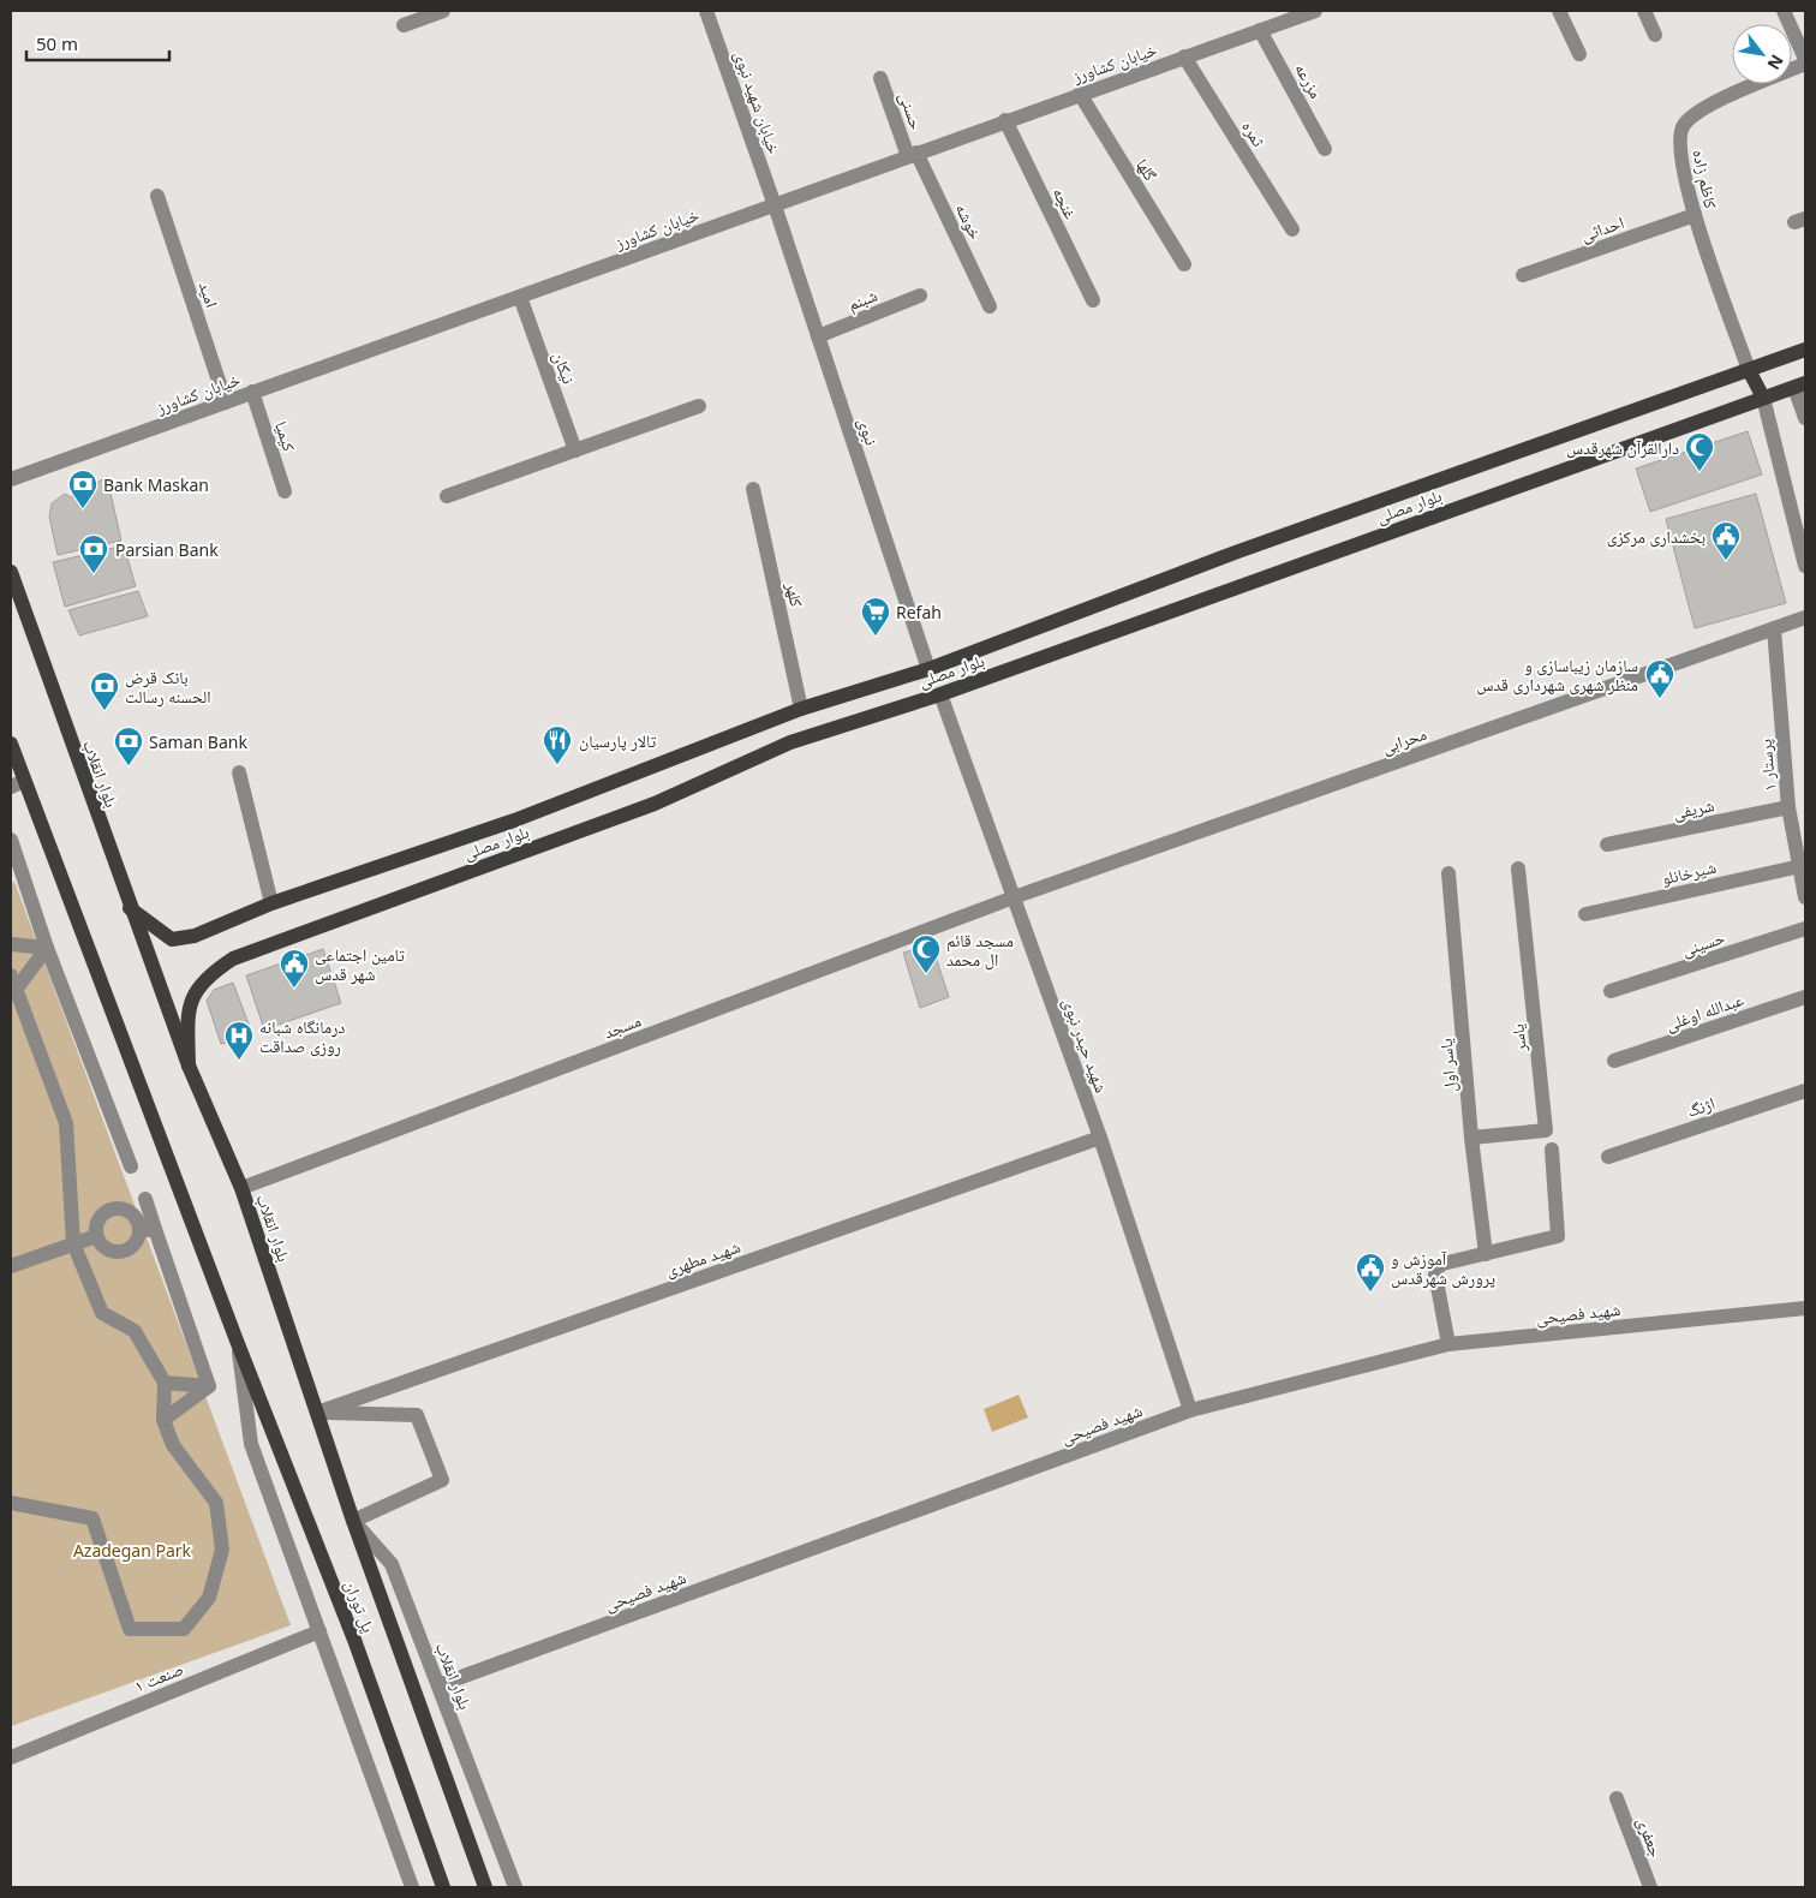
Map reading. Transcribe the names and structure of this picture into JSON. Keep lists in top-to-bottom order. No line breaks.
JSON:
{"streets":{"main road":["بلوار مصلی","بلوار انقلاب","پل توران"],"street":["خیابان کشاورز","مزرعه","خیابان شهید نبوی","حسنی","ثمره","گلها","کاظم زاده","غنچه","خوشه","احداثی","امید","شبنم","نیکان","نبوی","کیمیا","کلهر","محرابی","پرستار ۱","شریفی","شیرخانلو","حسینی","عبدالله اوغلی","مسجد","یاسر","شهید حیدر نبوی","یاسر اول","اژنگ","شهید مطهری","شهید فصیحی","صنعت ۱","جعفری"]},"crossings":[["خیابان کشاورز","مزرعه"],["خیابان کشاورز","خیابان شهید نبوی"],["خیابان کشاورز","حسنی"],["خیابان کشاورز","ثمره"],["خیابان کشاورز","گلها"],["خیابان کشاورز","غنچه"],["خیابان کشاورز","خوشه"],["خیابان کشاورز","امید"],["خیابان کشاورز","نیکان"],["خیابان کشاورز","نبوی"],["خیابان کشاورز","کیمیا"],["خیابان شهید نبوی","نبوی"],["حسنی","خوشه"],["کاظم زاده","احداثی"],["کاظم زاده","بلوار مصلی"],["شبنم","نبوی"],["نبوی","بلوار مصلی"],["بلوار مصلی","کلهر"],["بلوار مصلی","بلوار انقلاب"],["بلوار مصلی","شهید حیدر نبوی"],["محرابی","پرستار ۱"],["محرابی","مسجد"],["محرابی","شهید حیدر نبوی"],["پرستار ۱","شریفی"],["پرستار ۱","شیرخانلو"],["بلوار انقلاب","مسجد"],["بلوار انقلاب","شهید مطهری"],["بلوار انقلاب","شهید فصیحی"],["بلوار انقلاب","پل توران"],["مسجد","شهید حیدر نبوی"],["یاسر","یاسر اول"],["شهید حیدر نبوی","شهید مطهری"],["شهید حیدر نبوی","شهید فصیحی"]],"parks":["Azadegan Park"],"places":{"mosque":["دارالقرآن شهرقدس","مسجد قائم ال محمد"],"bank":["Bank Maskan","Parsian Bank","بانک قرض الحسنه رسالت","Saman Bank"],"public building":["بخشداری مرکزی","سازمان زیباسازی و منظر شهری شهرداری قدس","تامین اجتماعی شهر قدس","آموزش و پرورش شهرقدس"],"supermarket":["Refah"],"restaurant":["تالار پارسیان"],"hospital":["درمانگاه شبانه روزی صداقت"]},"scale_bar":"50 m","north":"bottom right"}
